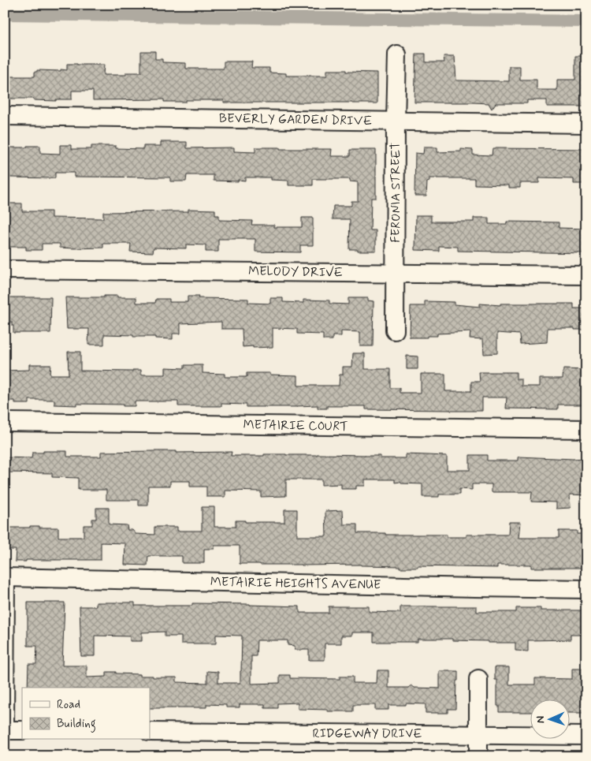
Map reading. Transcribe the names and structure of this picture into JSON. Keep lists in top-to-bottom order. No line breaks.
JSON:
{"streets":{"street":["BEVERLY GARDEN DRIVE","FERONIA STREET","MELODY DRIVE","METAIRIE COURT","METAIRIE HEIGHTS AVENUE","RIDGEWAY DRIVE"]},"crossings":[["BEVERLY GARDEN DRIVE","FERONIA STREET"],["FERONIA STREET","MELODY DRIVE"]],"legend":["Road","Building"],"north":"left"}
